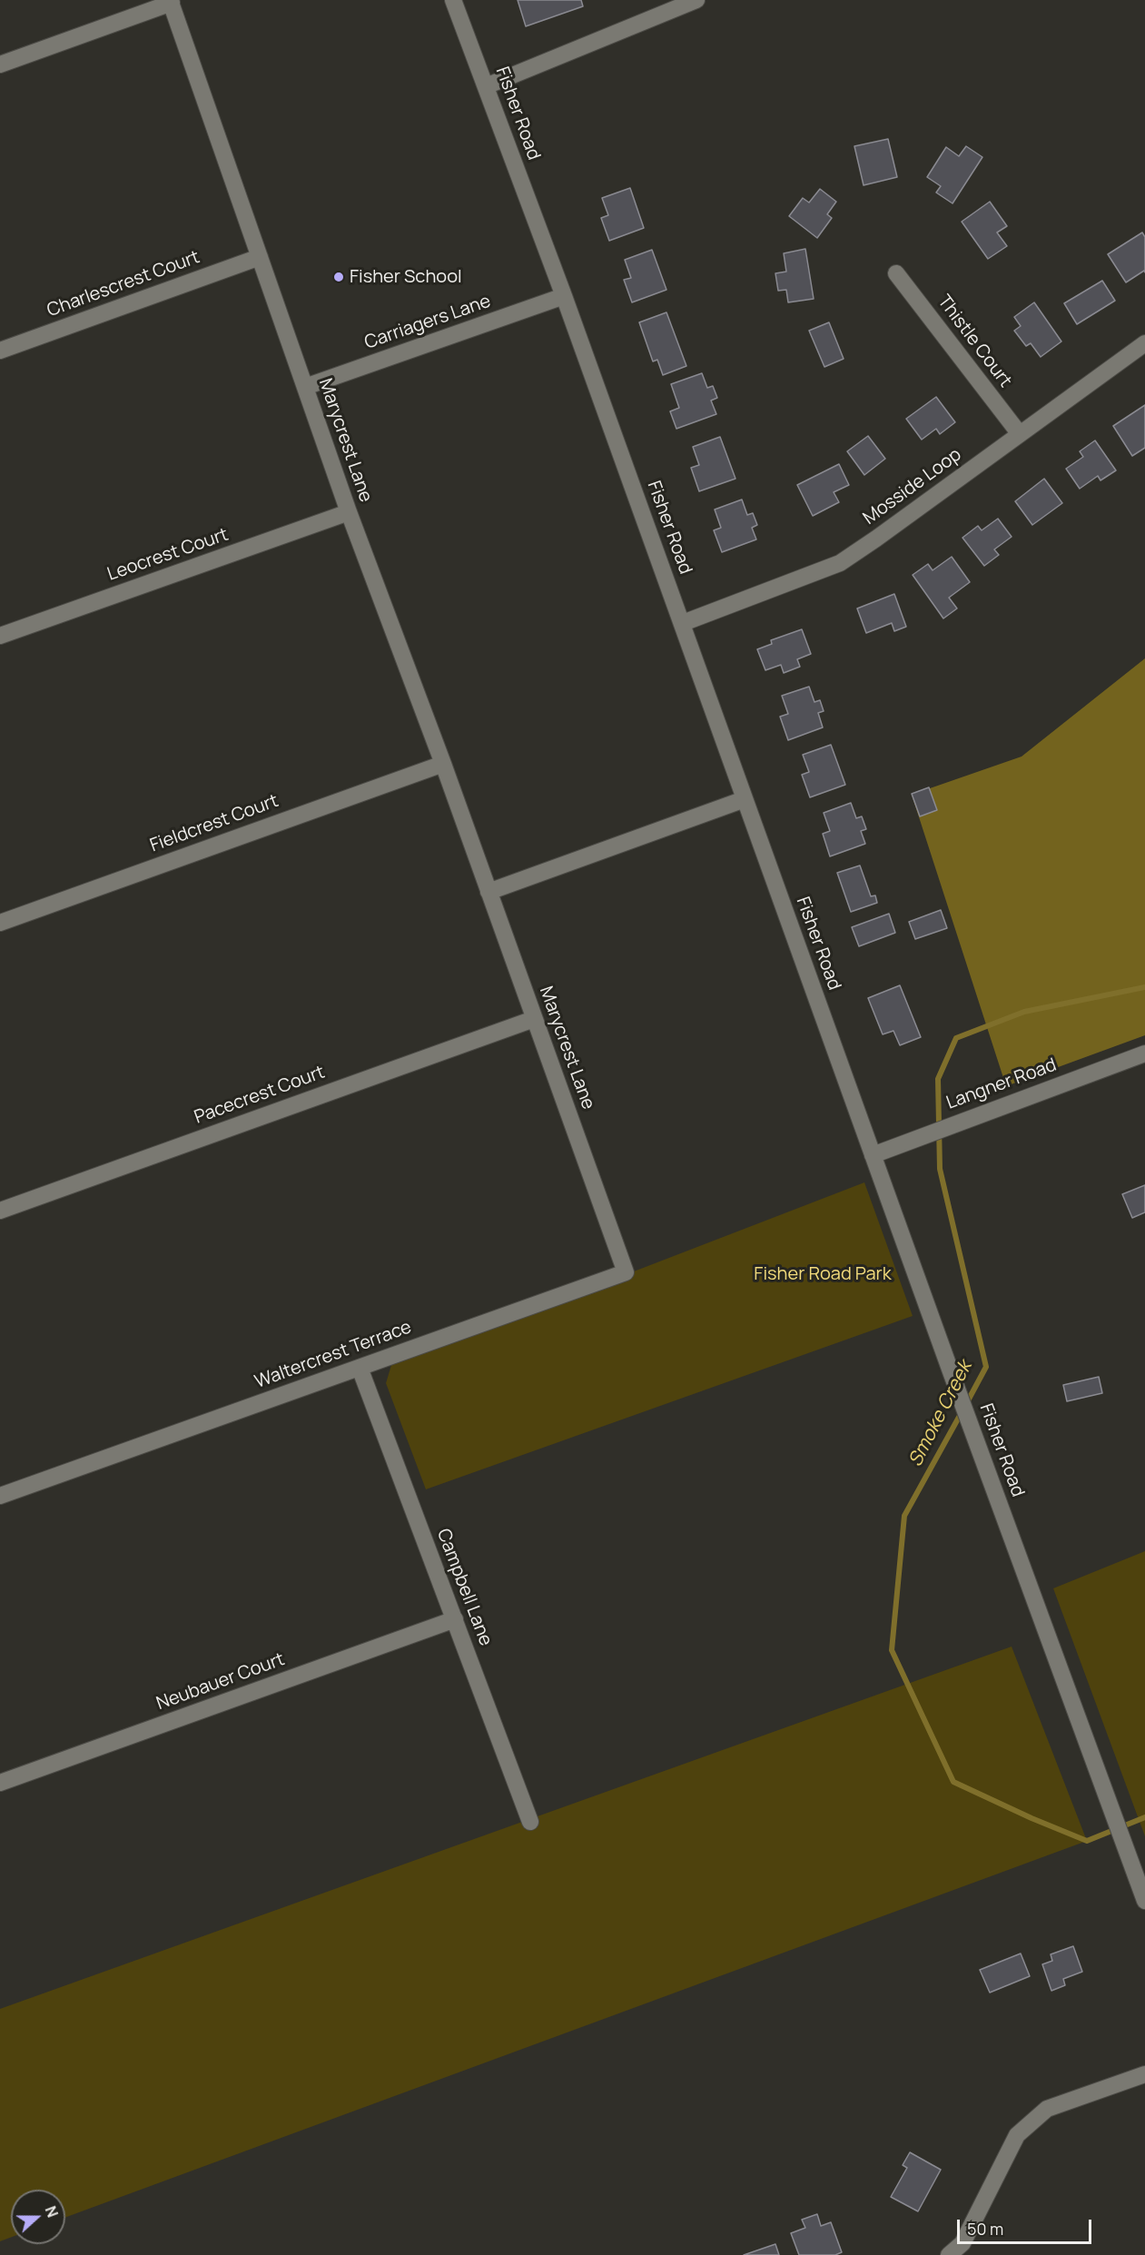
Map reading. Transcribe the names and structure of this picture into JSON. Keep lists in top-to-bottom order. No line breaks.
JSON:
{"streets":{"street":["Fisher Road","Charlescrest Court","Carriagers Lane","Thistle Court","Marycrest Lane","Mosside Loop","Leocrest Court","Fieldcrest Court","Langner Road","Pacecrest Court","Waltercrest Terrace","Campbell Lane","Neubauer Court"]},"crossings":[["Fisher Road","Carriagers Lane"],["Fisher Road","Mosside Loop"],["Fisher Road","Langner Road"],["Charlescrest Court","Marycrest Lane"],["Carriagers Lane","Marycrest Lane"],["Thistle Court","Mosside Loop"],["Marycrest Lane","Leocrest Court"],["Marycrest Lane","Fieldcrest Court"],["Marycrest Lane","Pacecrest Court"],["Marycrest Lane","Waltercrest Terrace"],["Waltercrest Terrace","Campbell Lane"],["Campbell Lane","Neubauer Court"]],"water":["Smoke Creek"],"parks":["Fisher Road Park"],"places":["Fisher School"],"scale_bar":"50 m","north":"right"}
